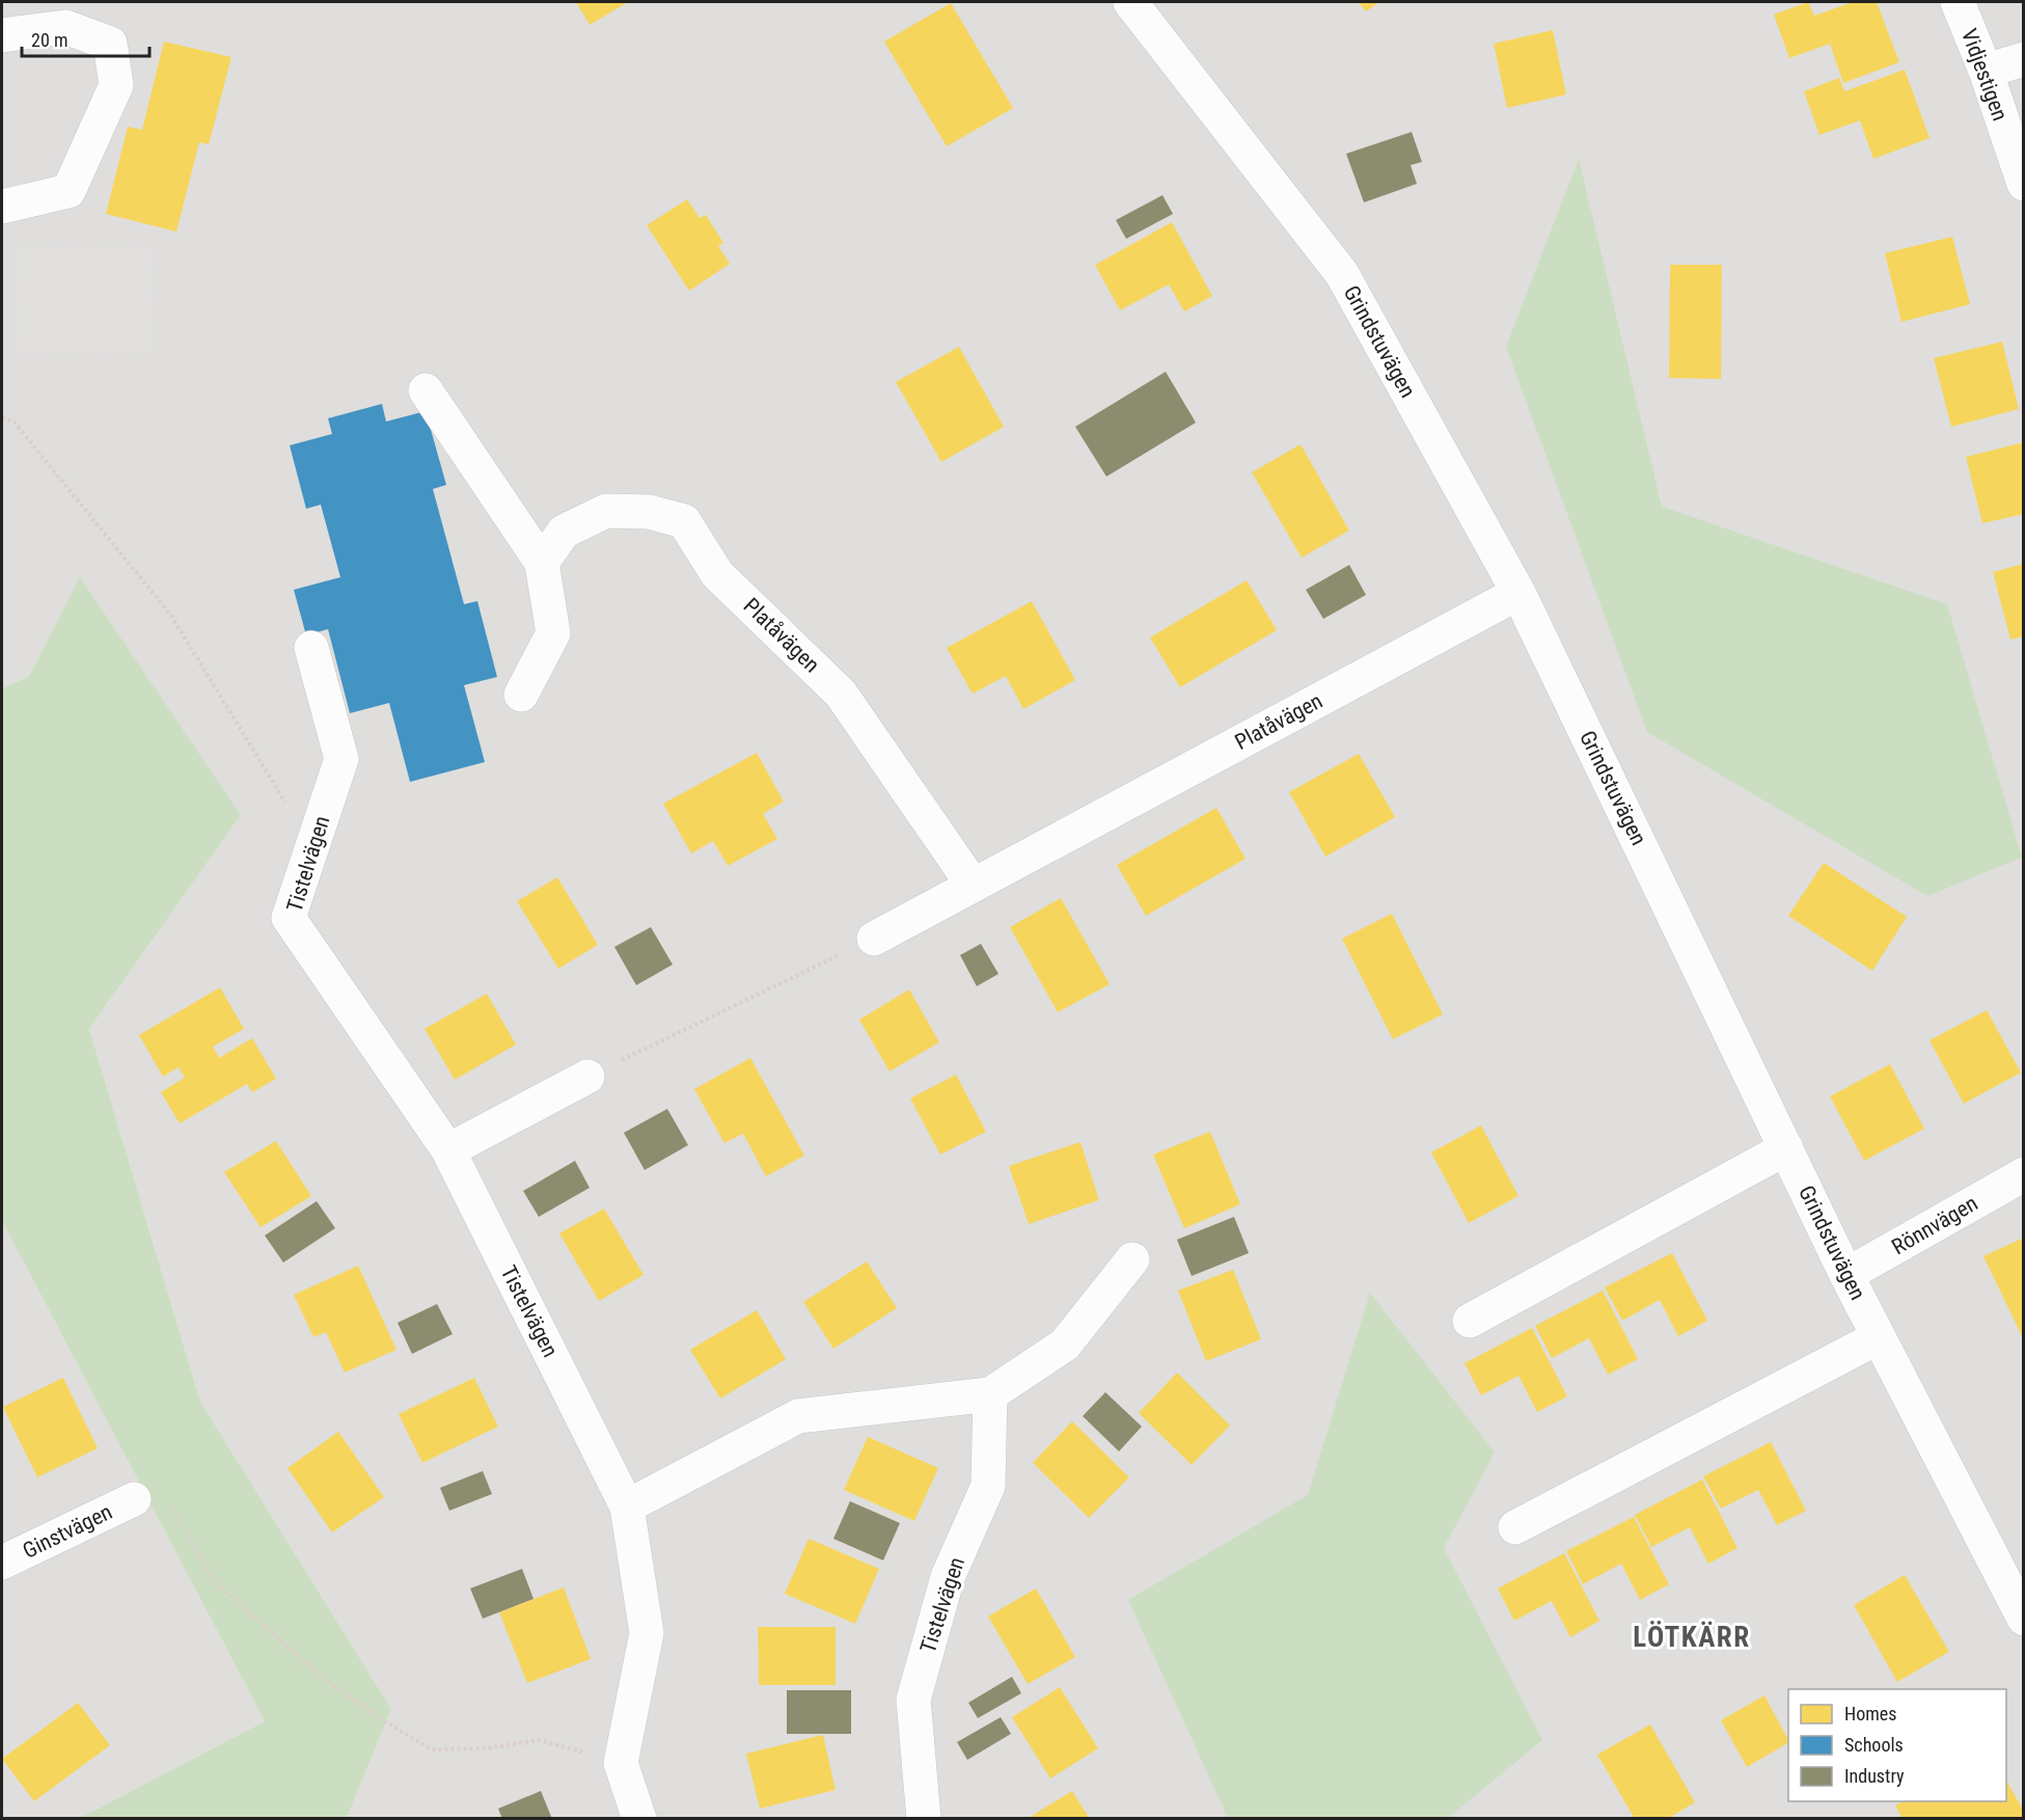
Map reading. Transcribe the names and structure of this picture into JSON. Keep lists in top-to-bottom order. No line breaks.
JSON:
{"streets":{"street":["Vidjestigen","Grindstuvägen","Platåvägen","Tistelvägen","Rönnvägen","Ginstvägen"]},"crossings":[["Grindstuvägen","Platåvägen"],["Grindstuvägen","Rönnvägen"]],"districts":["LÖTKÄRR"],"legend":["Homes","Schools","Industry"],"scale_bar":"20 m"}
